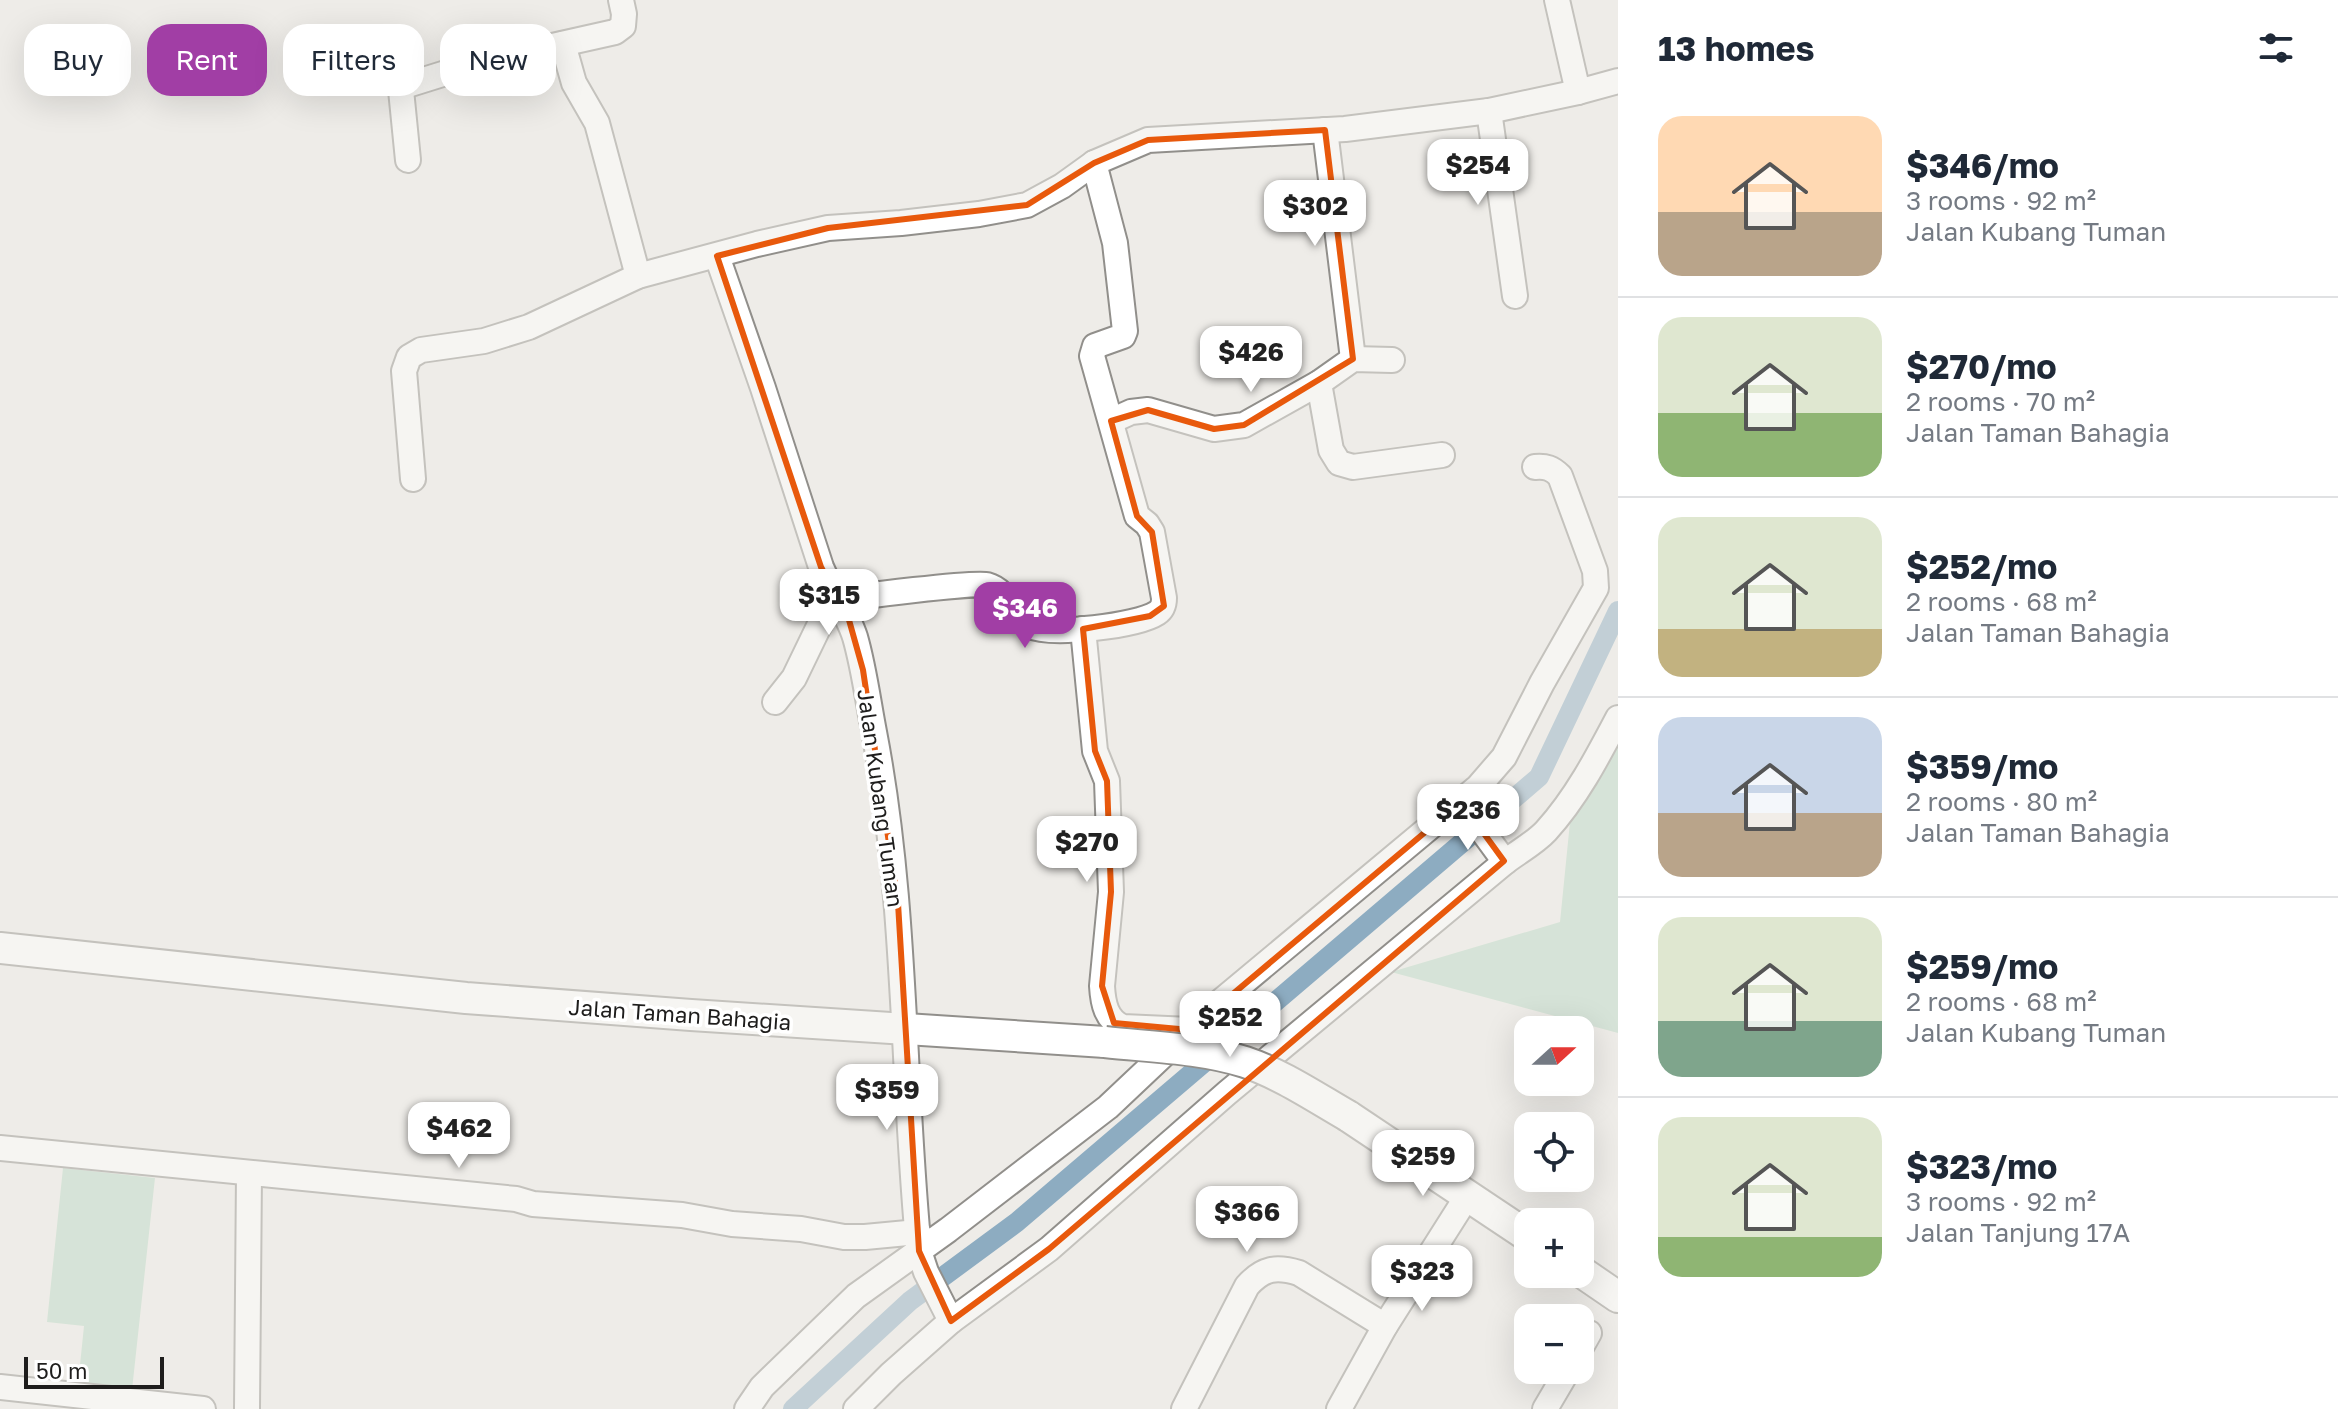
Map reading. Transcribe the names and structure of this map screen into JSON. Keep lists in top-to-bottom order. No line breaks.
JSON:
{"streets":{"main road":["Jalan Taman Bahagia"],"street":["Jalan Kubang Tuman"]},"crossings":[["Jalan Kubang Tuman","Jalan Taman Bahagia"]],"scale_bar":"50 m","north":"right","page":{"heading":"13 homes","chip":["Buy","Rent","Filters","New"],"list":[{"name":"$346/mo","note":"3 rooms · 92 m² · Jalan Kubang Tuman"},{"name":"$270/mo","note":"2 rooms · 70 m² · Jalan Taman Bahagia"},{"name":"$252/mo","note":"2 rooms · 68 m² · Jalan Taman Bahagia"},{"name":"$359/mo","note":"2 rooms · 80 m² · Jalan Taman Bahagia"},{"name":"$259/mo","note":"2 rooms · 68 m² · Jalan Kubang Tuman"},{"name":"$323/mo","note":"3 rooms · 92 m² · Jalan Tanjung 17A"}],"price":["$254","$302","$426","$315","$346","$236","$270","$252","$359","$462","$259","$366","$323"],"map_buttons":["+","−"],"scale":"50 m"}}
